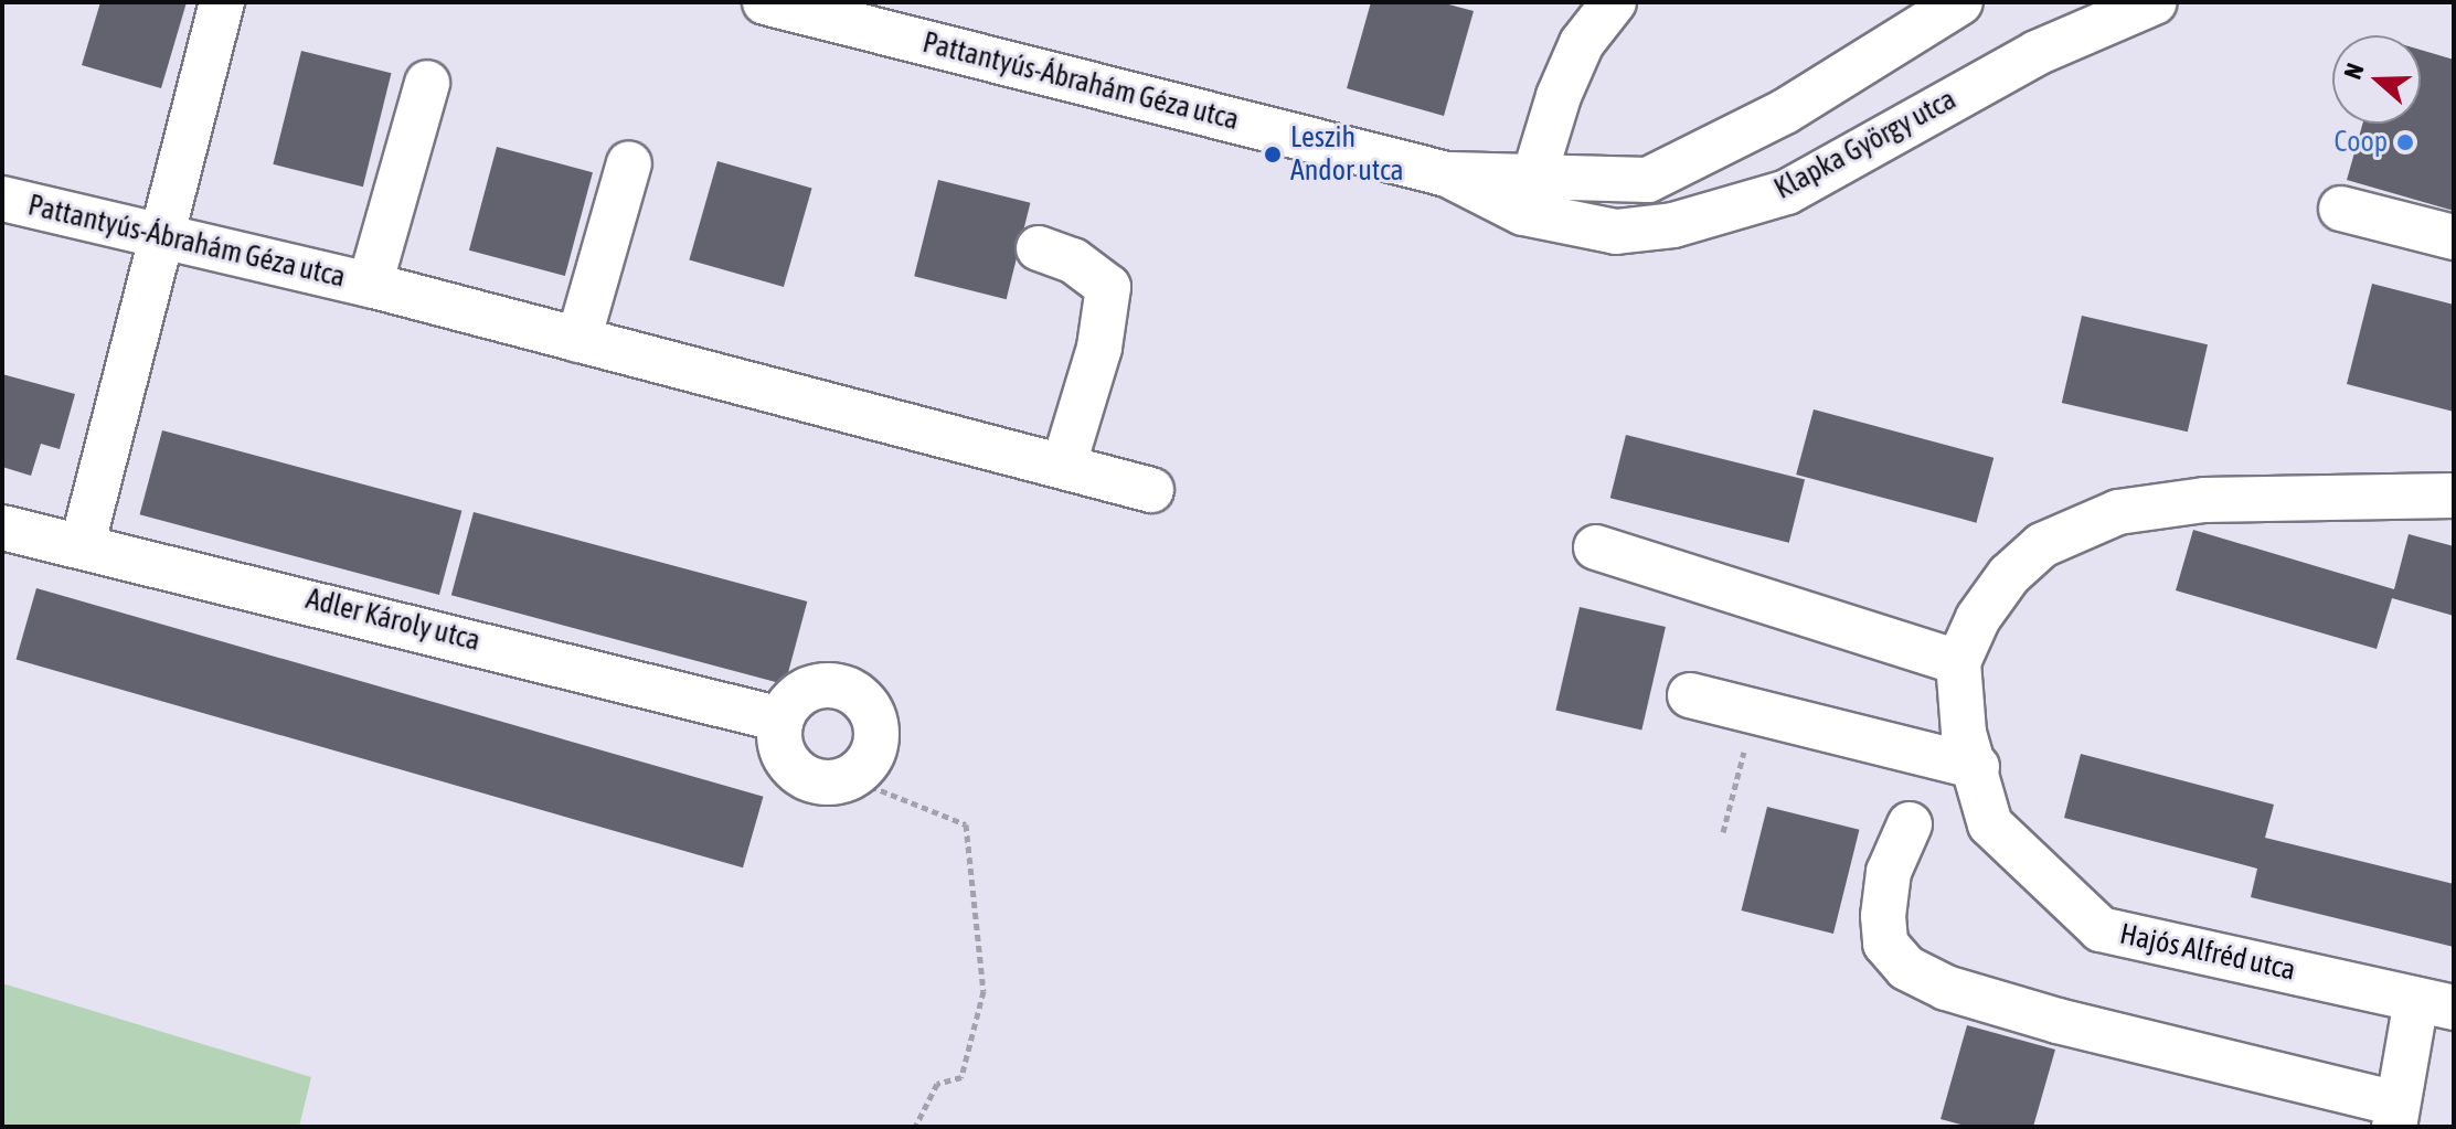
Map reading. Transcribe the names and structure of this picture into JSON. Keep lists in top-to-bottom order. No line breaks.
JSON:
{"streets":{"street":["Pattantyús-Ábrahám Géza utca","Klapka György utca","Adler Károly utca","Hajós Alfréd utca"]},"crossings":[["Pattantyús-Ábrahám Géza utca","Klapka György utca"]],"places":["Coop","Leszih Andor utca"],"north":"left"}
